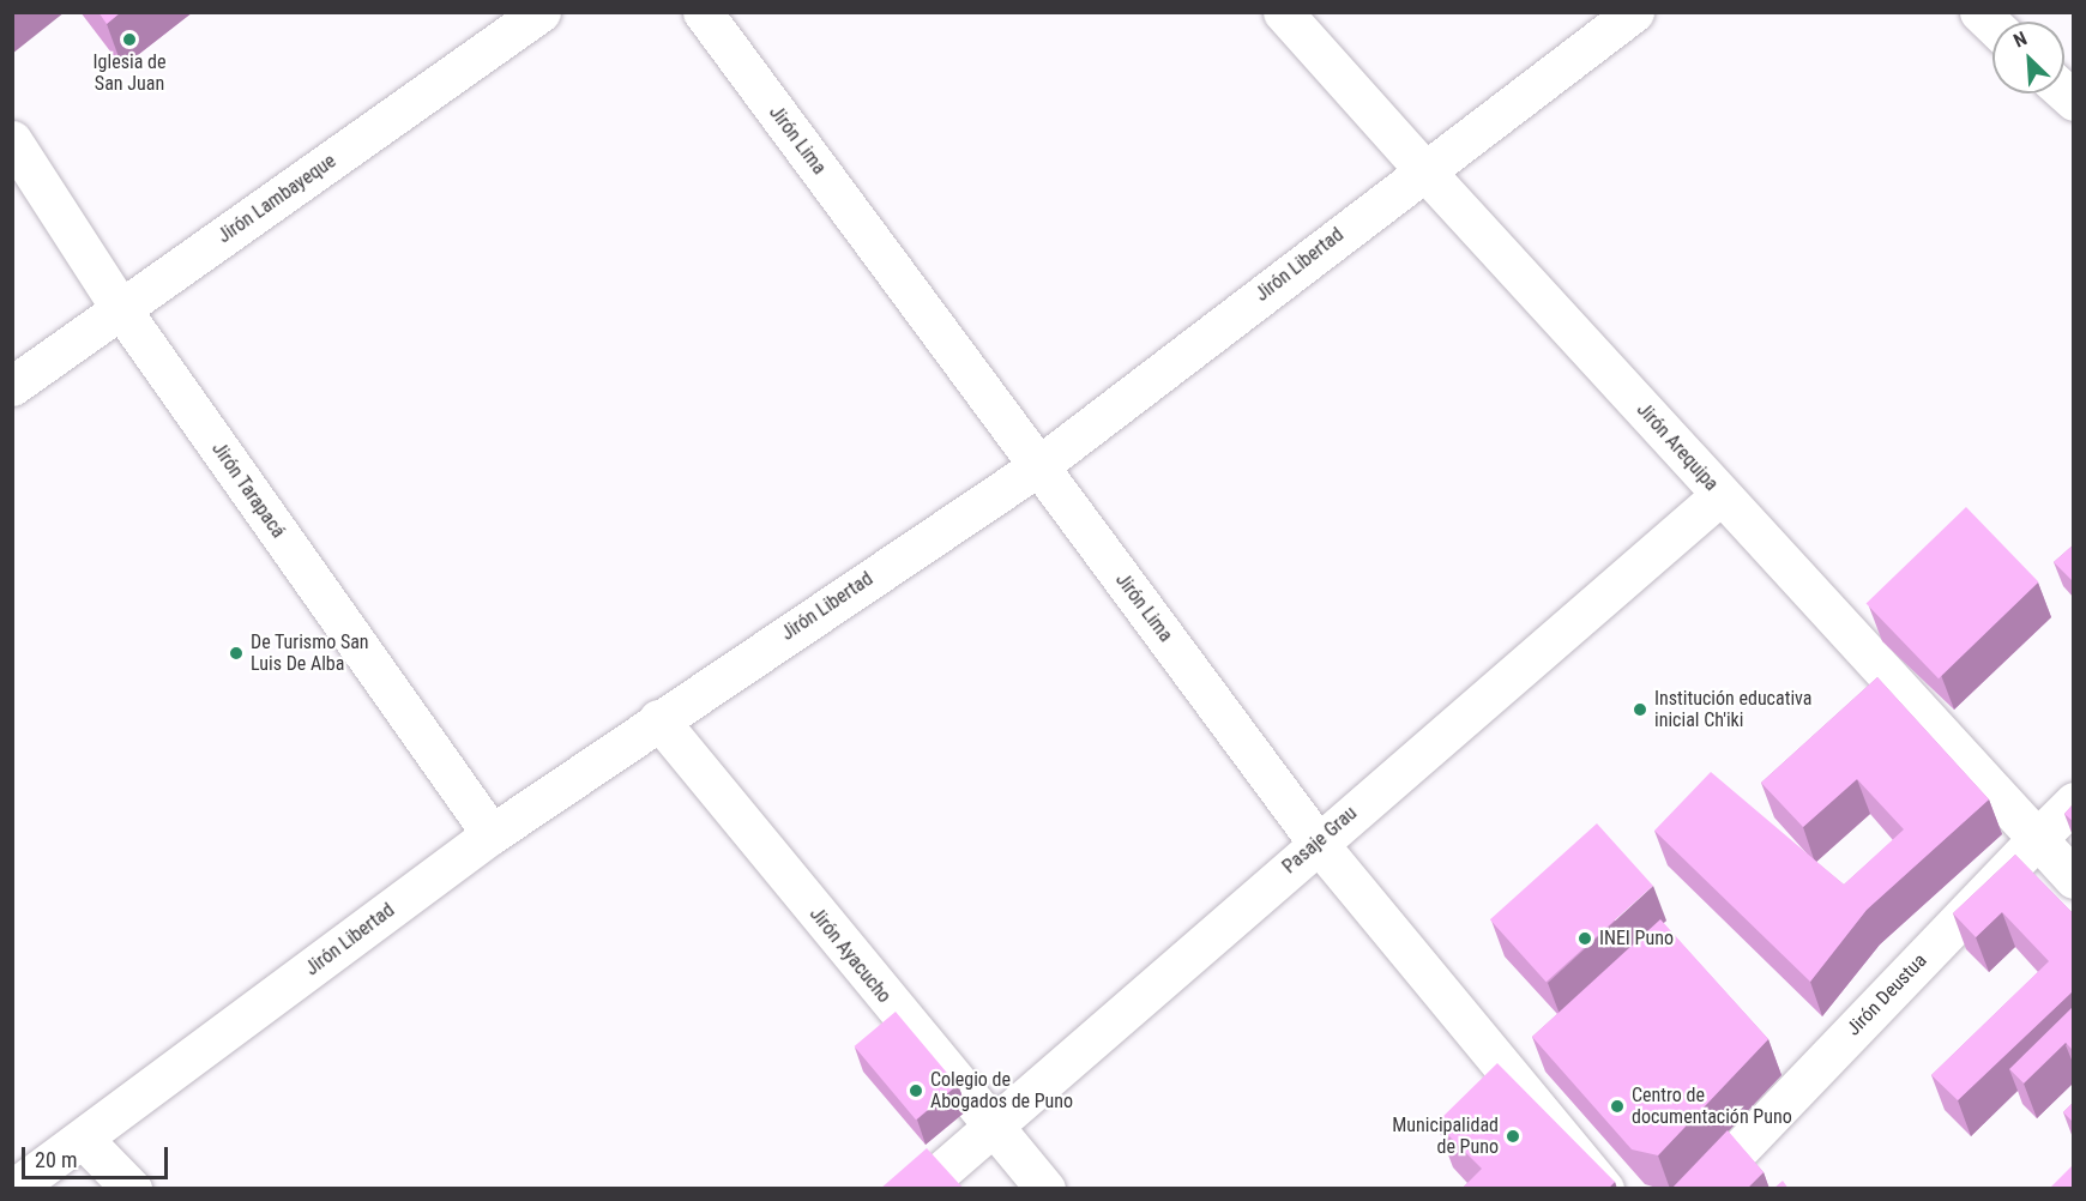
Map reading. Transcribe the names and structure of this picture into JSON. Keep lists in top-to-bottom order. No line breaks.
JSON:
{"streets":{"street":["Jirón Lima","Jirón Lambayeque","Jirón Libertad","Jirón Arequipa","Jirón Tarapacá","Pasaje Grau","Jirón Ayacucho","Jirón Deustua"]},"crossings":[["Jirón Lima","Jirón Libertad"],["Jirón Lima","Pasaje Grau"],["Jirón Lambayeque","Jirón Tarapacá"],["Jirón Libertad","Jirón Arequipa"],["Jirón Libertad","Jirón Tarapacá"],["Jirón Libertad","Jirón Ayacucho"],["Jirón Arequipa","Pasaje Grau"],["Jirón Arequipa","Jirón Deustua"],["Pasaje Grau","Jirón Ayacucho"]],"places":["Iglesia de San Juan","De Turismo San Luis De Alba","Institución educativa inicial Ch'iki","INEI Puno","Colegio de Abogados de Puno","Centro de documentación Puno","Municipalidad de Puno"],"scale_bar":"20 m","north":"top left"}
